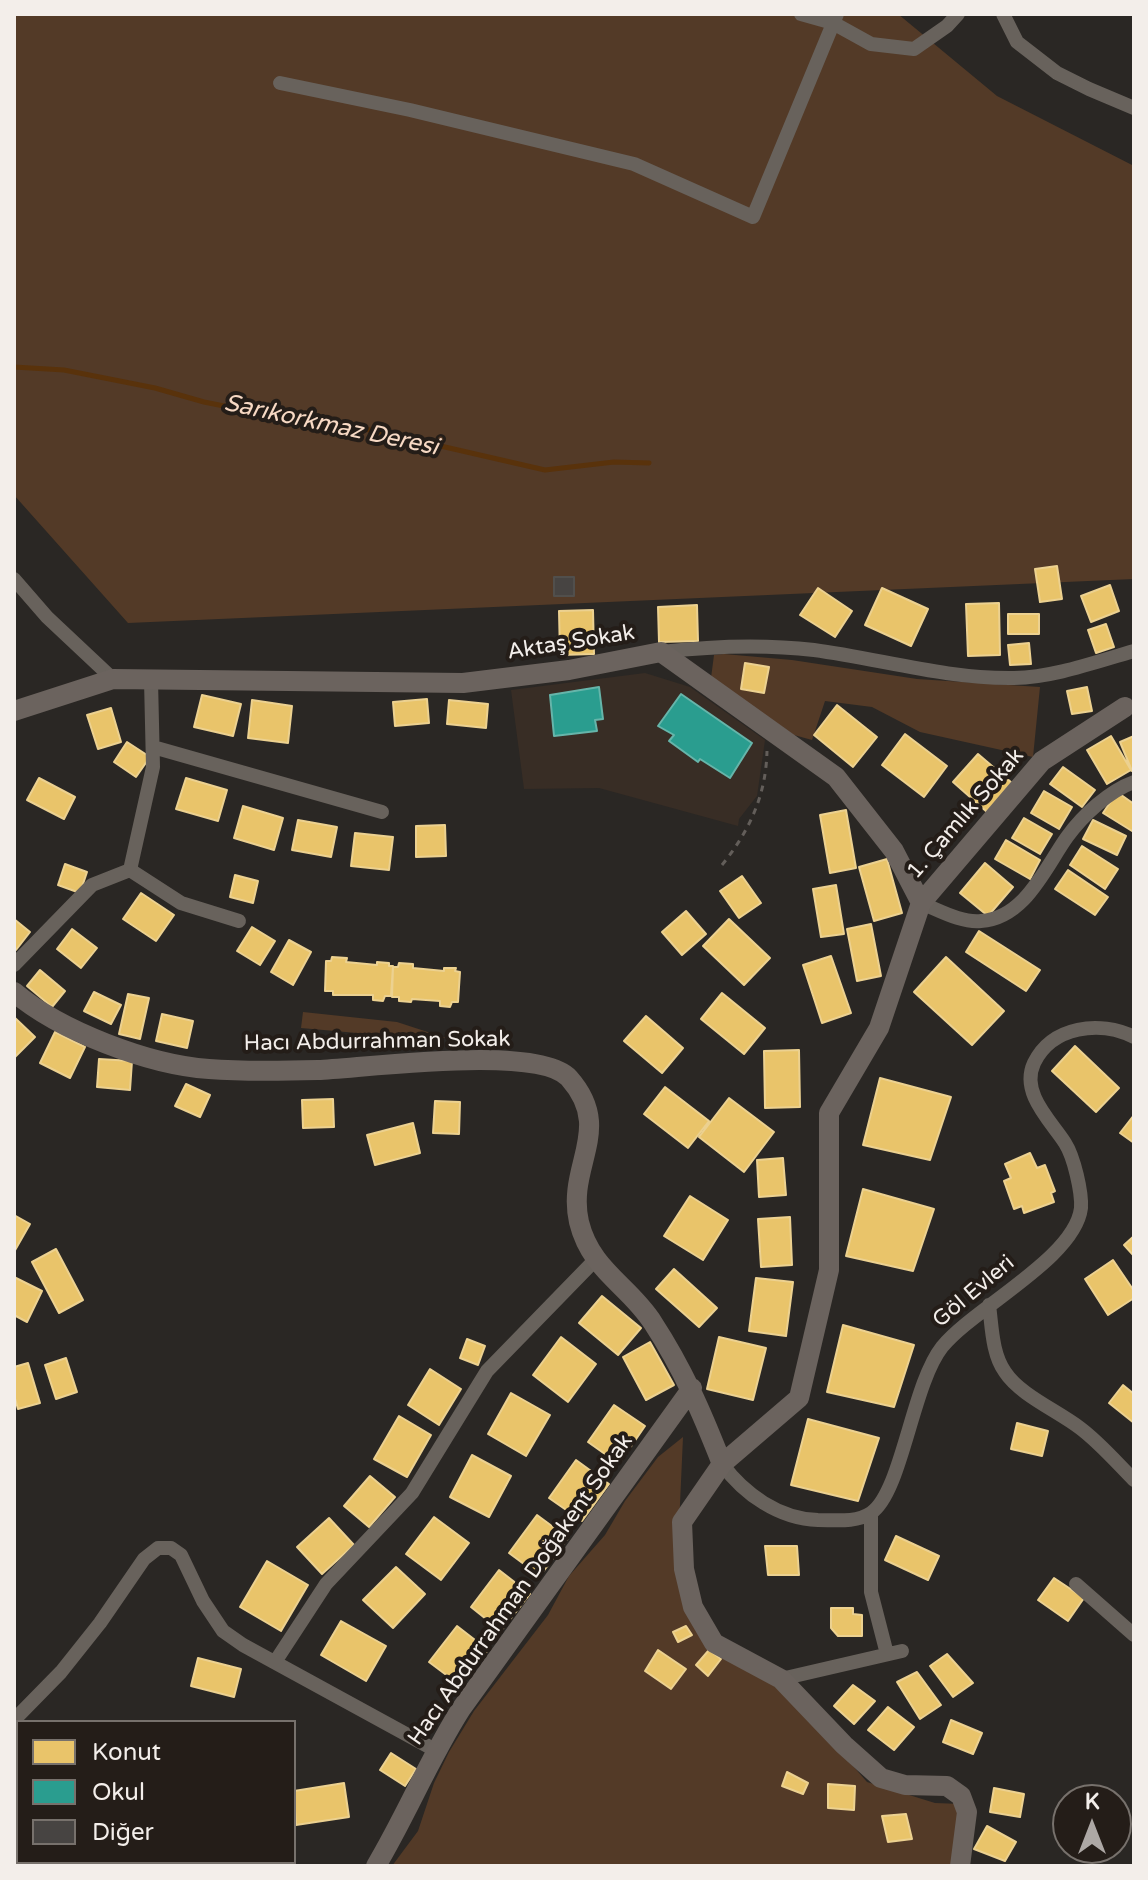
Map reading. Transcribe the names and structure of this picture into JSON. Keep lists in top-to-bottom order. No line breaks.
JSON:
{"streets":{"street":["Aktaş Sokak","1. Çamlık Sokak","Hacı Abdurrahman Sokak","Göl Evleri","Hacı Abdurrahman Doğakent Sokak"]},"crossings":[["1. Çamlık Sokak","Hacı Abdurrahman Sokak"],["Hacı Abdurrahman Sokak","Hacı Abdurrahman Doğakent Sokak"]],"water":["Sarıkorkmaz Deresi"],"legend":["Konut","Okul","Diğer"],"north":"top"}
